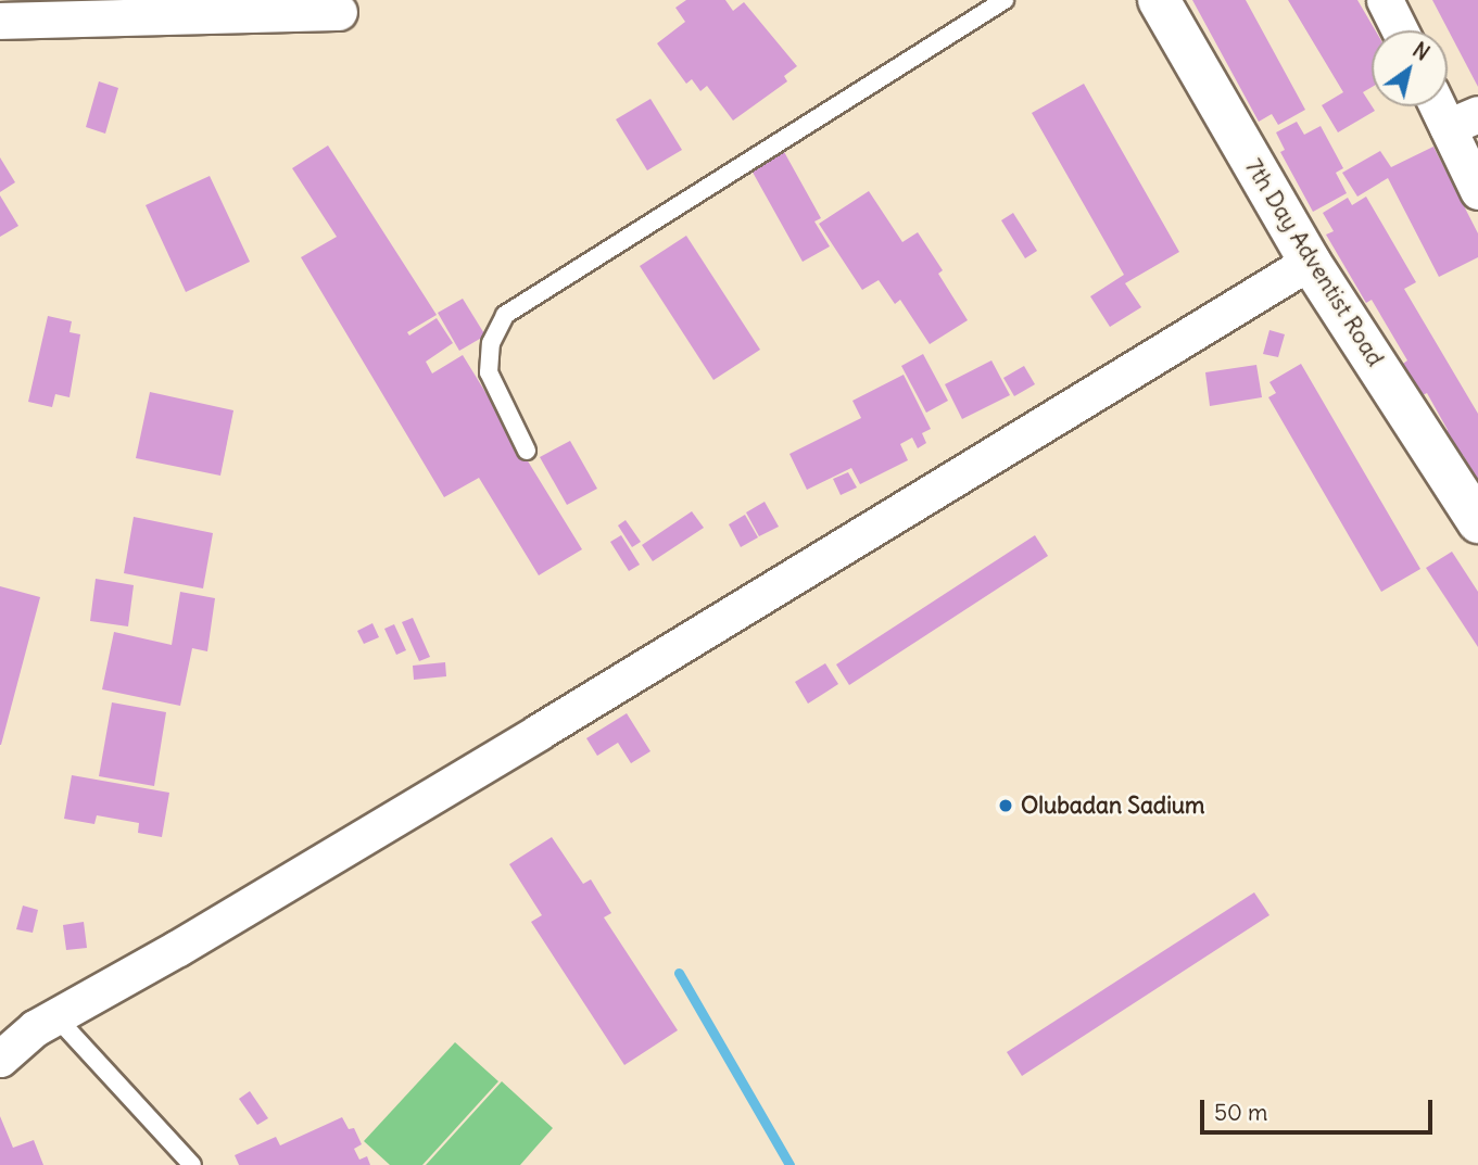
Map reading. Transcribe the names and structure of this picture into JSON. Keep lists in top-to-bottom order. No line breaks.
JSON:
{"streets":{"street":["7th Day Adventist Road"]},"places":["Olubadan Sadium"],"scale_bar":"50 m","north":"top right"}
